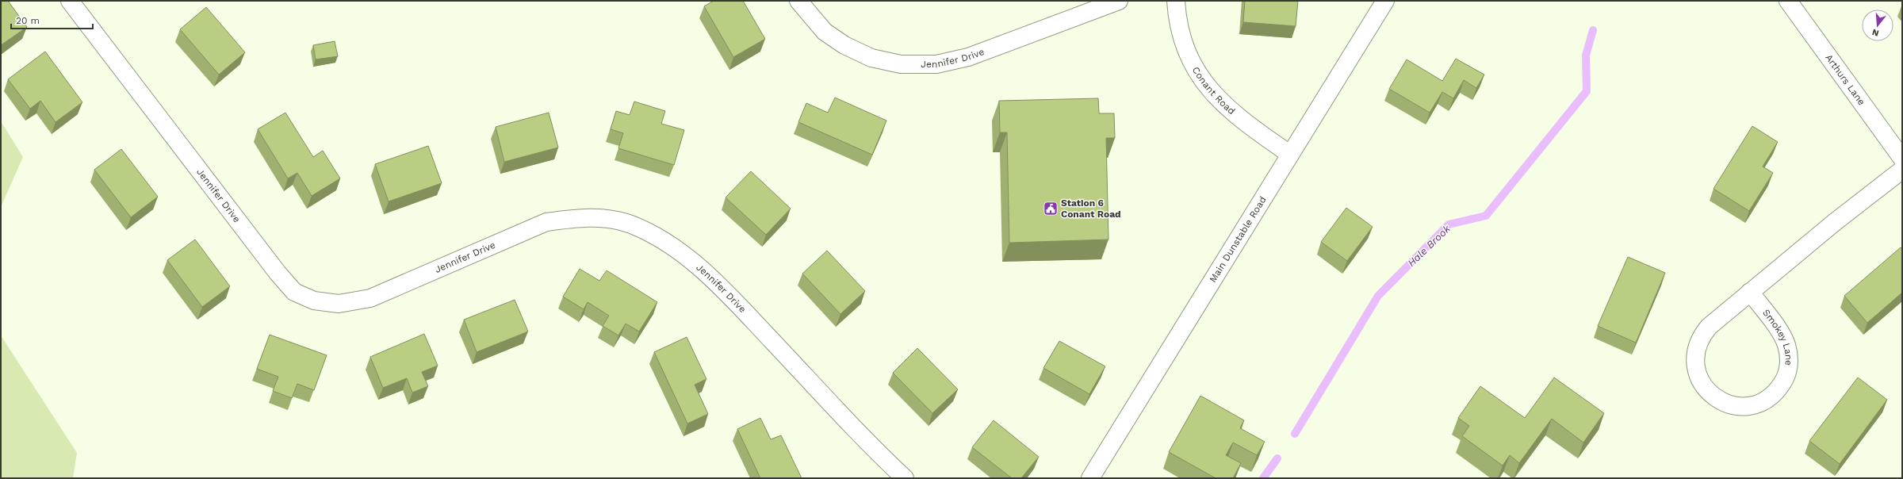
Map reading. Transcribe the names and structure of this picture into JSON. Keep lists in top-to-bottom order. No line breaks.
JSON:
{"streets":{"street":["Jennifer Drive","Arthurs Lane","Conant Road","Main Dunstable Road","Smokey Lane"]},"crossings":[["Conant Road","Main Dunstable Road"]],"water":["Hale Brook"],"places":{"public building":["Station 6 Conant Road"]},"scale_bar":"20 m","north":"bottom"}
